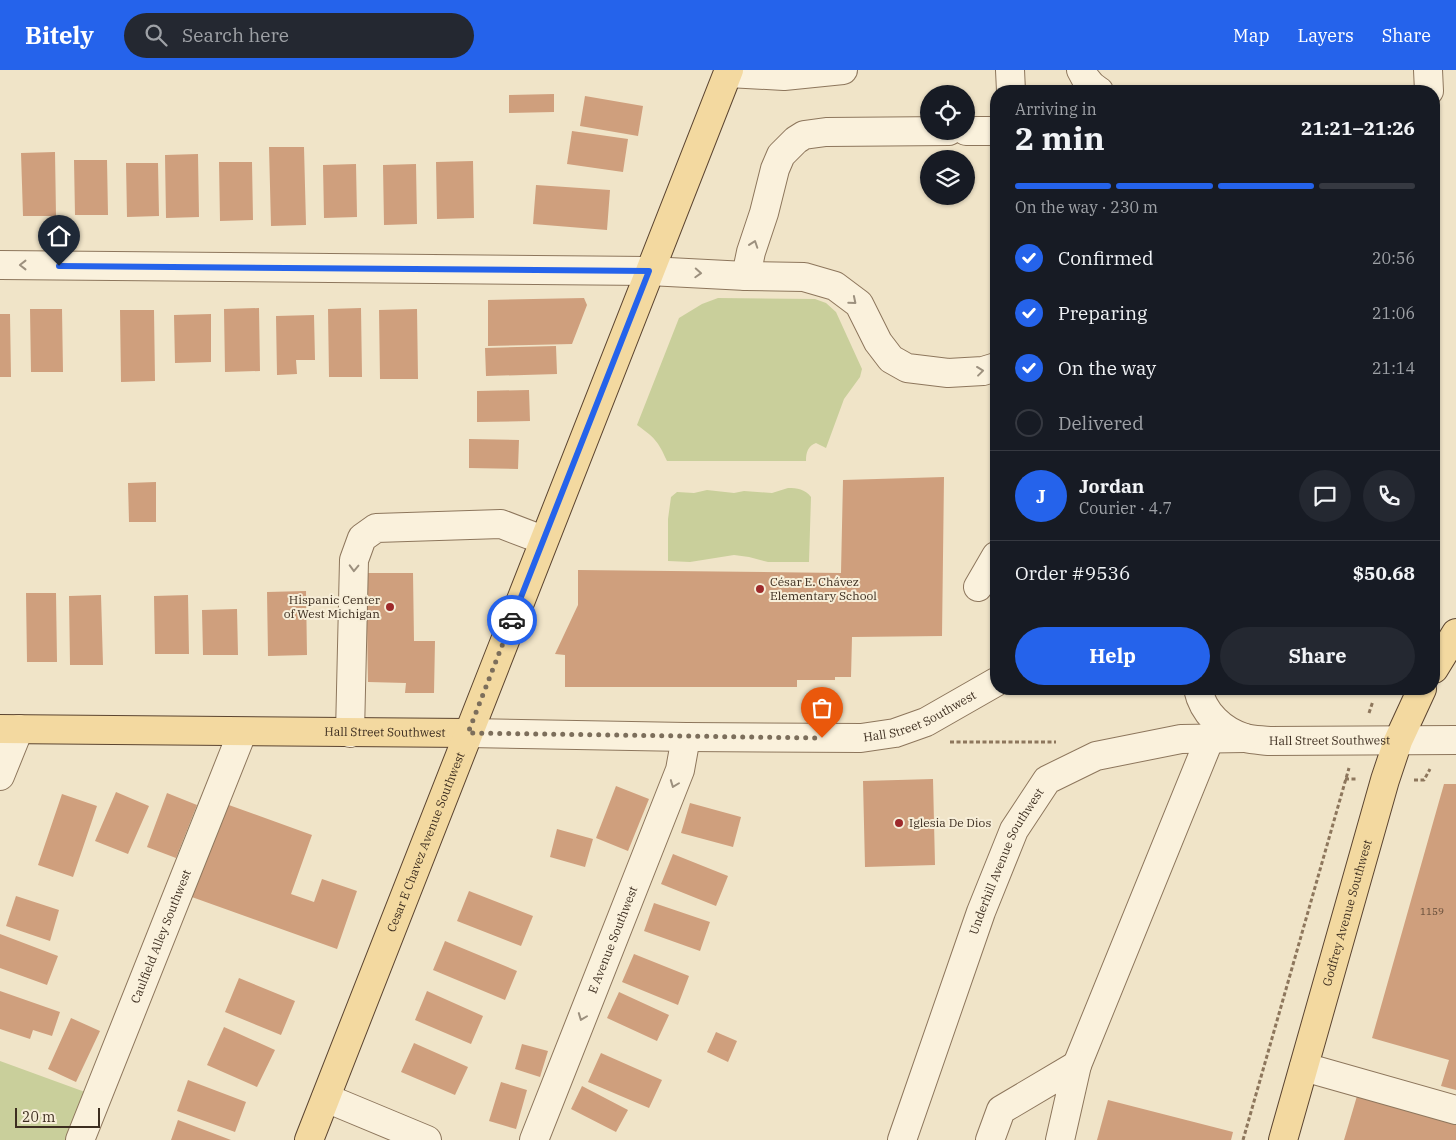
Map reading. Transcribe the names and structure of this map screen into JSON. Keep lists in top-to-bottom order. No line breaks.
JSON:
{"streets":{"main road":["Hall Street Southwest","Cesar E Chavez Avenue Southwest","Godfrey Avenue Southwest"],"street":["Underhill Avenue Southwest","Caulfield Alley Southwest","E Avenue Southwest"]},"crossings":[["Hall Street Southwest","Cesar E Chavez Avenue Southwest"],["Hall Street Southwest","Underhill Avenue Southwest"],["Hall Street Southwest","Godfrey Avenue Southwest"],["Hall Street Southwest","Caulfield Alley Southwest"],["Hall Street Southwest","E Avenue Southwest"]],"one_way":["E Avenue Southwest"],"places":["César E. Chávez Elementary School","Hispanic Center of West Michigan","Iglesia De Dios"],"house_numbers":["1159"],"scale_bar":"20 m","page":{"header":"Bitely","search":"Search here","nav":["Map","Layers","Share"],"heading":["2 min","Arriving in","21:21–21:26"],"panel":["Jordan","Courier · 4.7","Order #9536","$50.68"],"bar":"On the way · 230 m","list":[["Confirmed","20:56"],["Preparing","21:06"],["On the way","21:14"],"Delivered"],"round":"J","buttons":["Help","Share"],"scale":"20 m"}}
